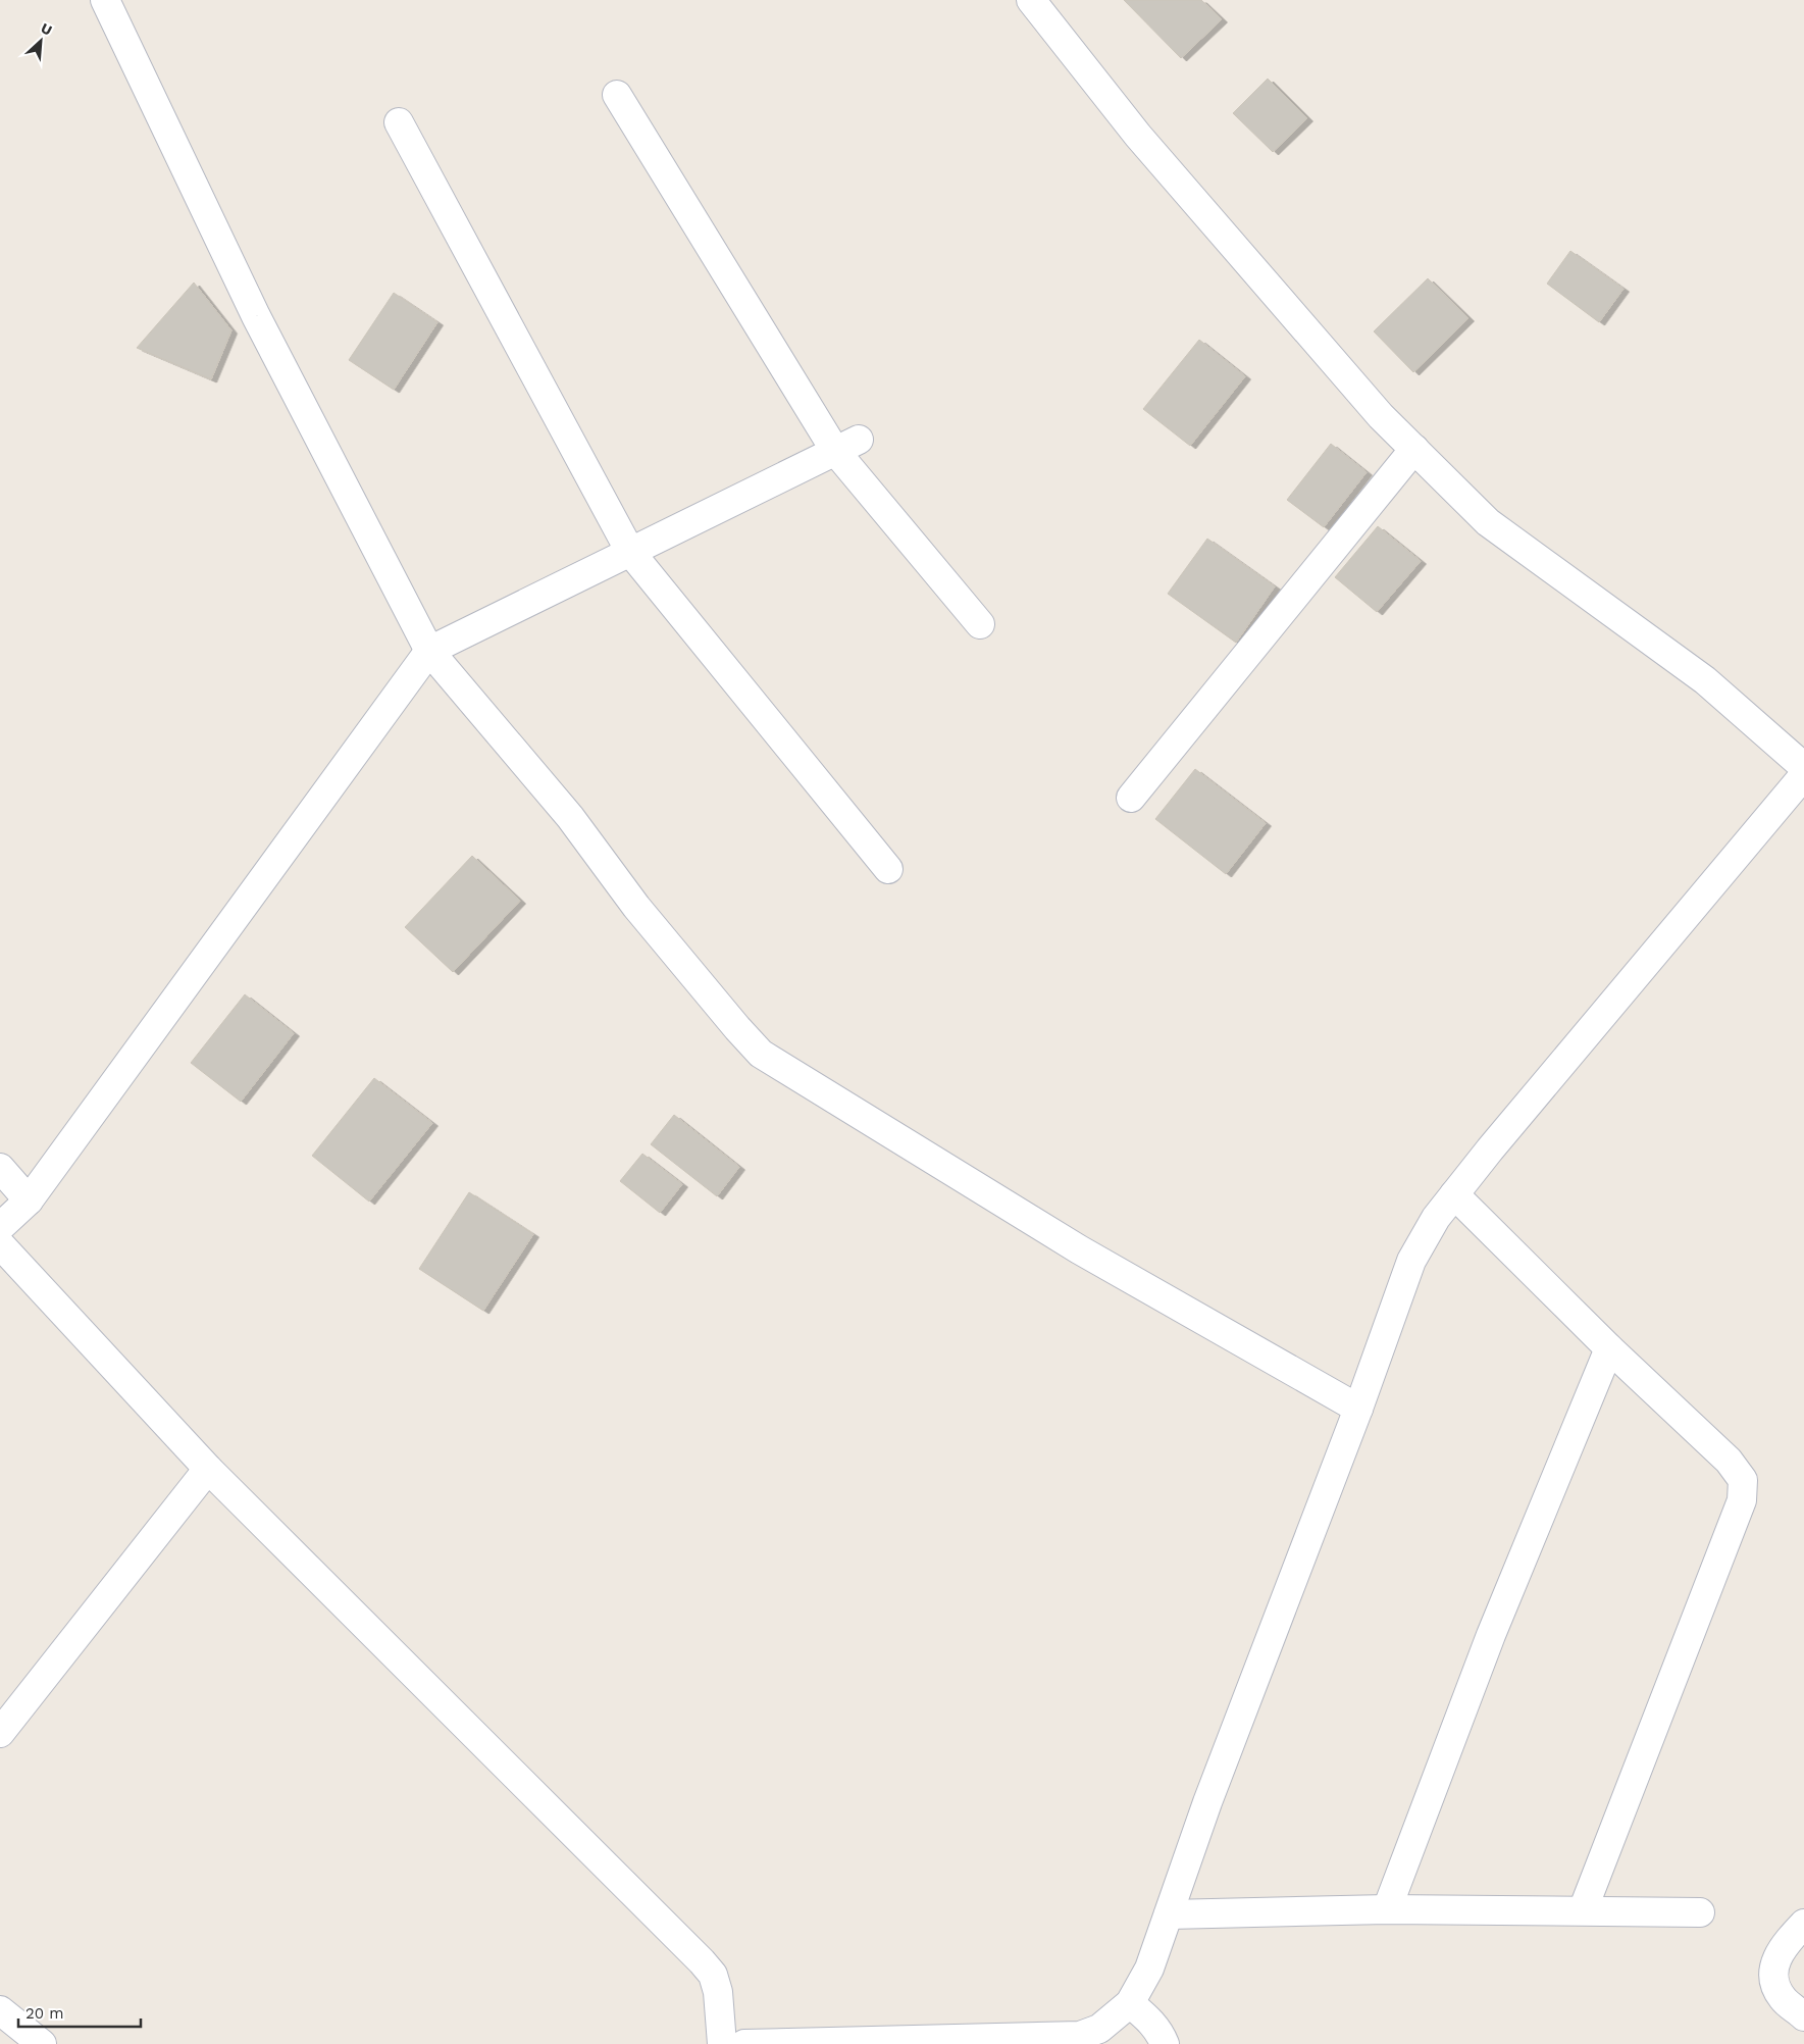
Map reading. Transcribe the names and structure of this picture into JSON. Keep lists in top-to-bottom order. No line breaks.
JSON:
{"scale_bar":"20 m","north":"top right"}
